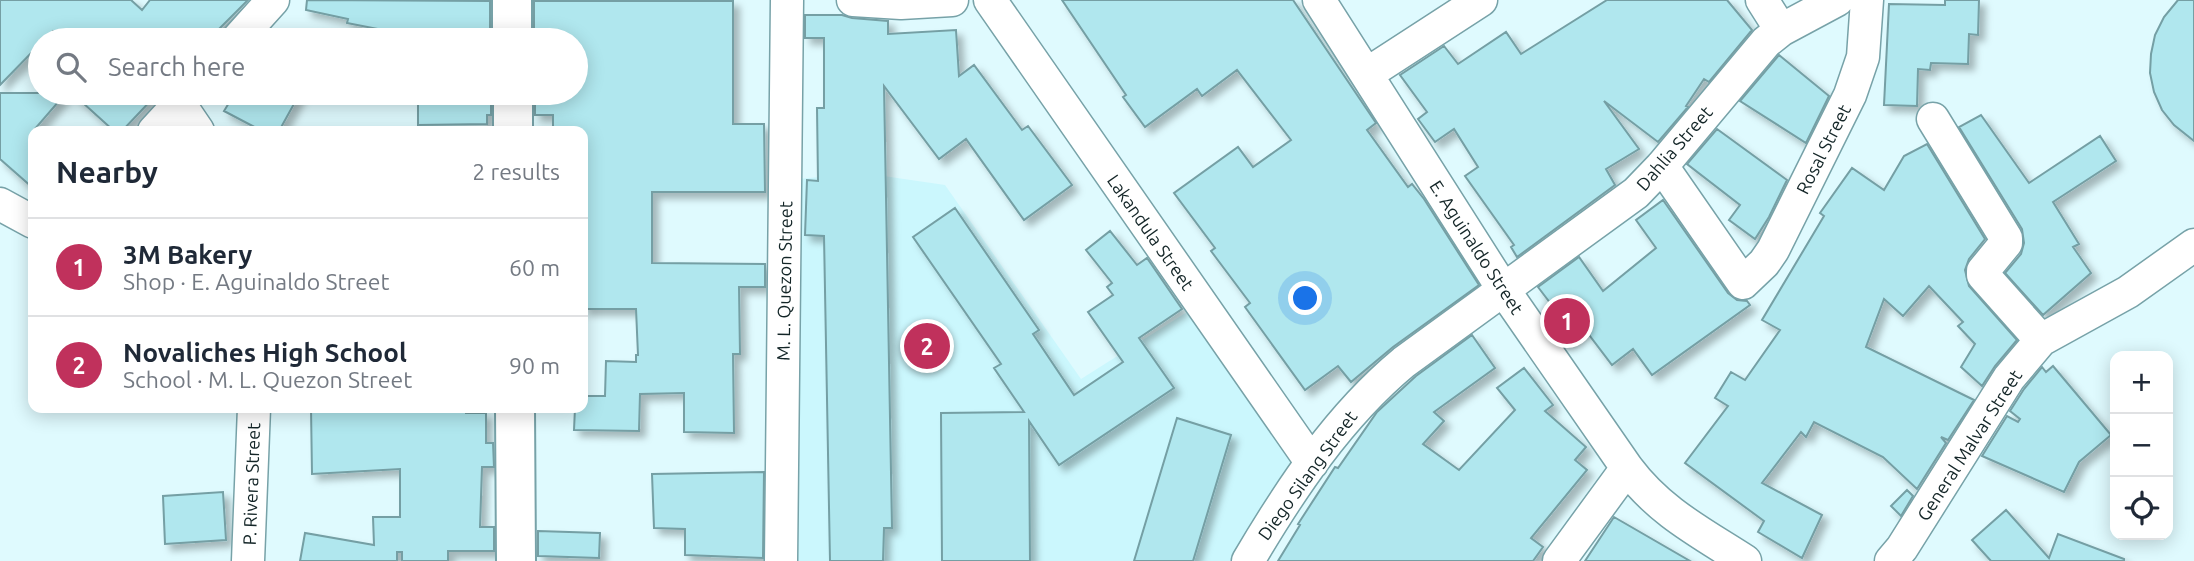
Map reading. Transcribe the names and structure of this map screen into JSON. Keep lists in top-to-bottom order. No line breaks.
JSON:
{"streets":{"street":["Dahlia Street","Rosal Street","Lakandula Street","E. Aguinaldo Street","M. L. Quezon Street","General Malvar Street","Diego Silang Street","P. Rivera Street"]},"crossings":[["Dahlia Street","Rosal Street"],["Dahlia Street","E. Aguinaldo Street"],["Dahlia Street","Diego Silang Street"],["Lakandula Street","Diego Silang Street"],["E. Aguinaldo Street","Diego Silang Street"]],"page":{"search":"Search here","heading":["Nearby","2 results"],"list":[{"mark":"1","name":"3M Bakery","note":"Shop · E. Aguinaldo Street","value":"60 m"},{"mark":"2","name":"Novaliches High School","note":"School · M. L. Quezon Street","value":"90 m"}],"pins":["1","2"],"map_buttons":["+","−"]}}
